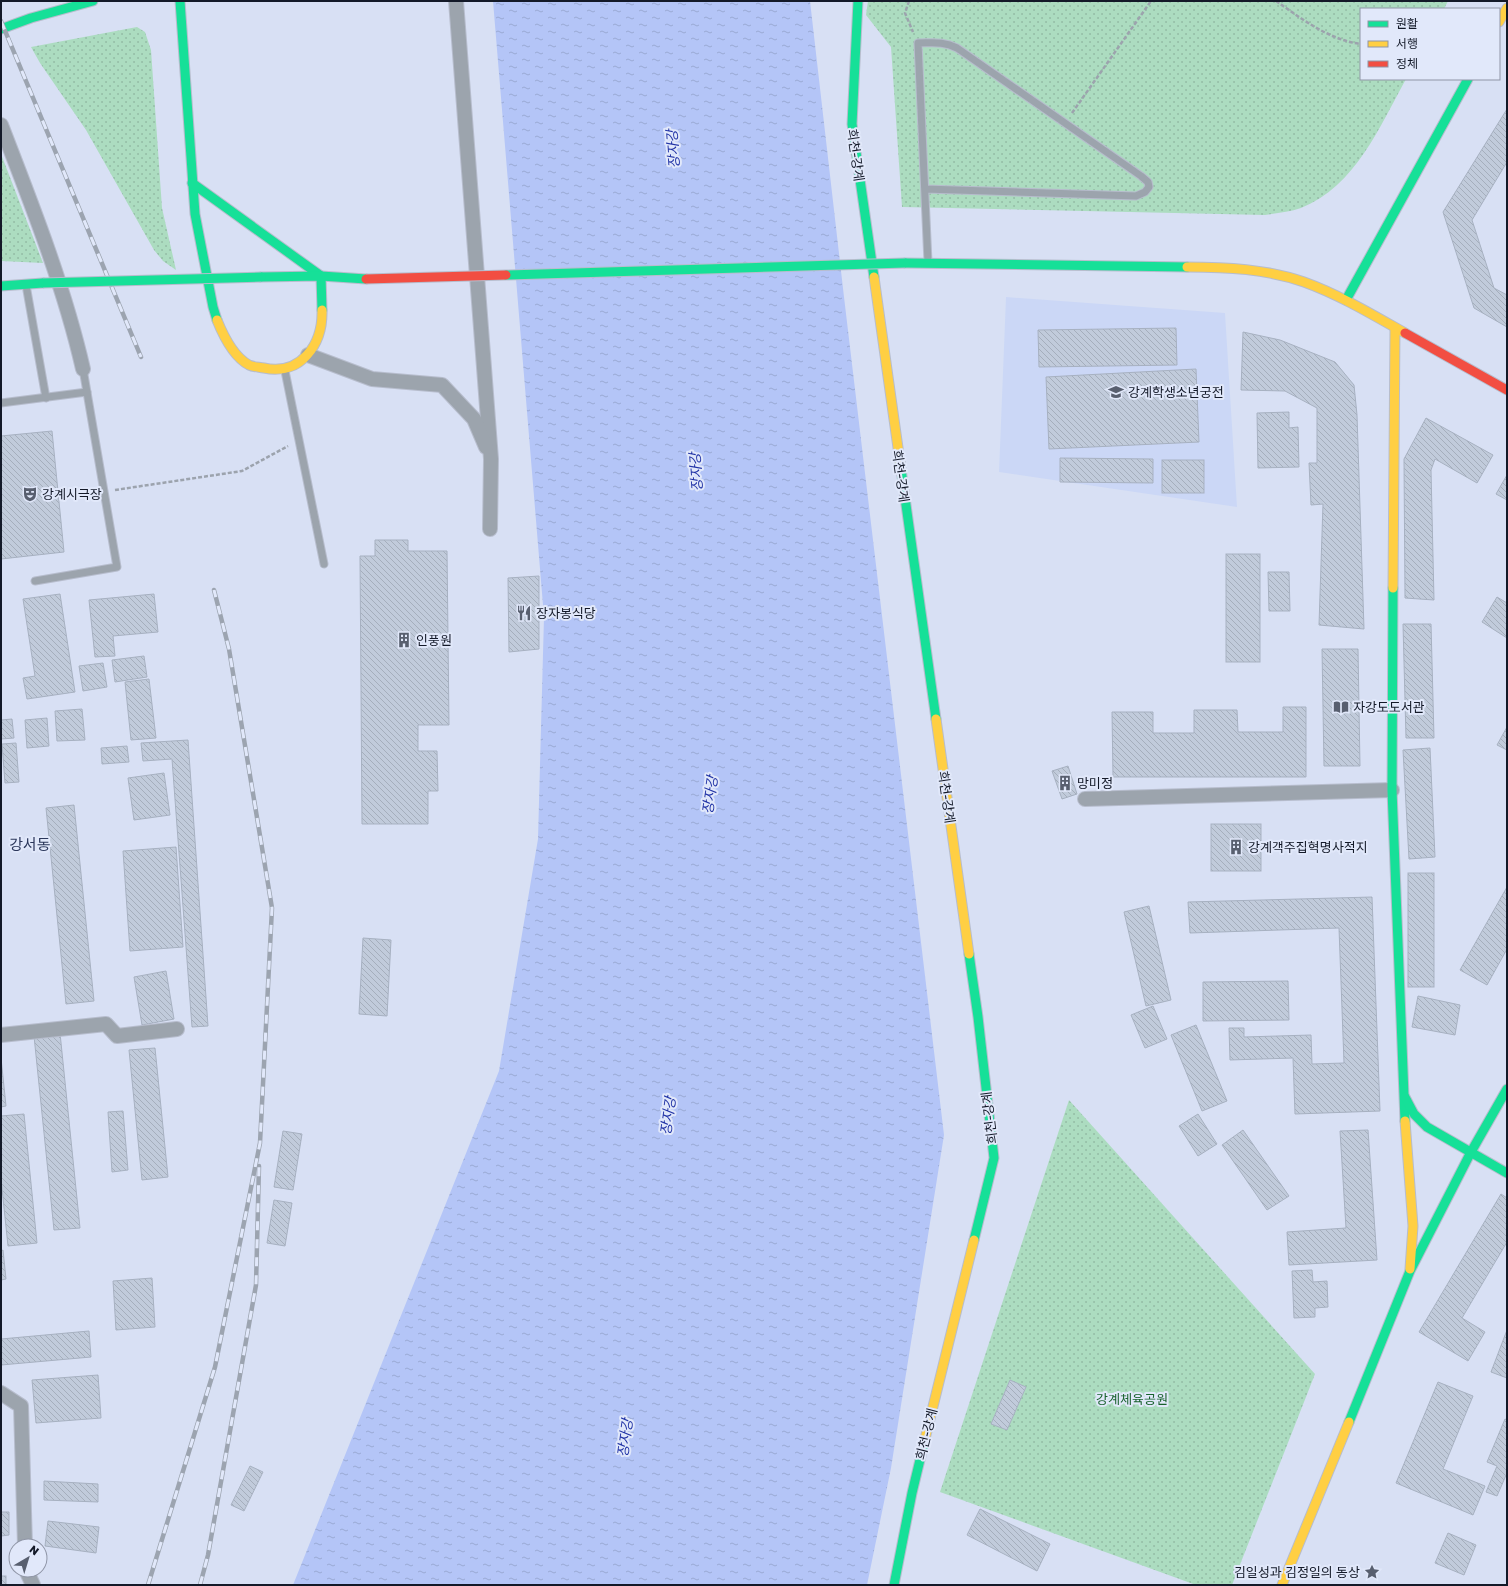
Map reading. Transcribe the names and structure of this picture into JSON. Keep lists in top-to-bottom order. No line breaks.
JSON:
{"streets":{"main road":["희천-강계"]},"districts":["강서동"],"water":["장자강"],"parks":["강계체육공원"],"places":{"school or university":["강계학생소년궁전"],"theatre":["강계시극장"],"restaurant":["장자봉식당"],"building":["인풍원","망미정","강계객주집혁명사적지"],"library":["자강도도서관"],"place":["김일성과 김정일의 동상"]},"legend":["원활","서행","정체"],"north":"top right"}
